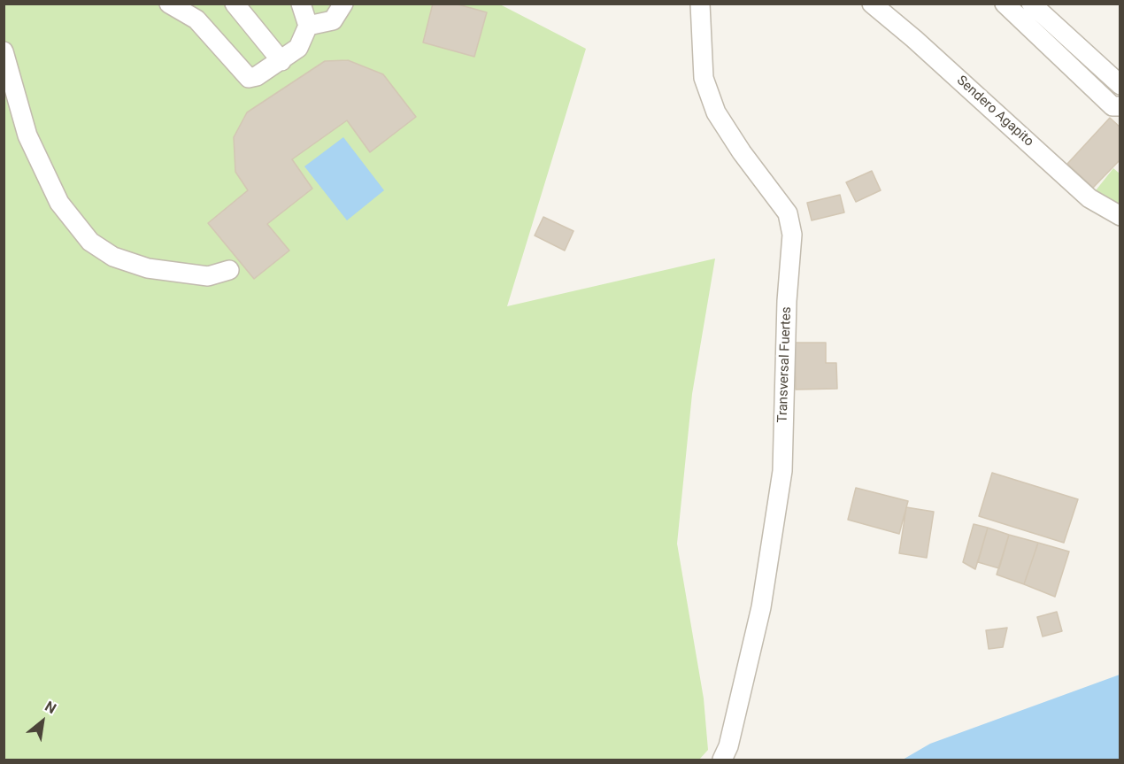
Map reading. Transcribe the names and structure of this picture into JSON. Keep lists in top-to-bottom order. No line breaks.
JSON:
{"streets":{"street":["Sendero Agapito","Transversal Fuertes"]},"north":"top right"}
